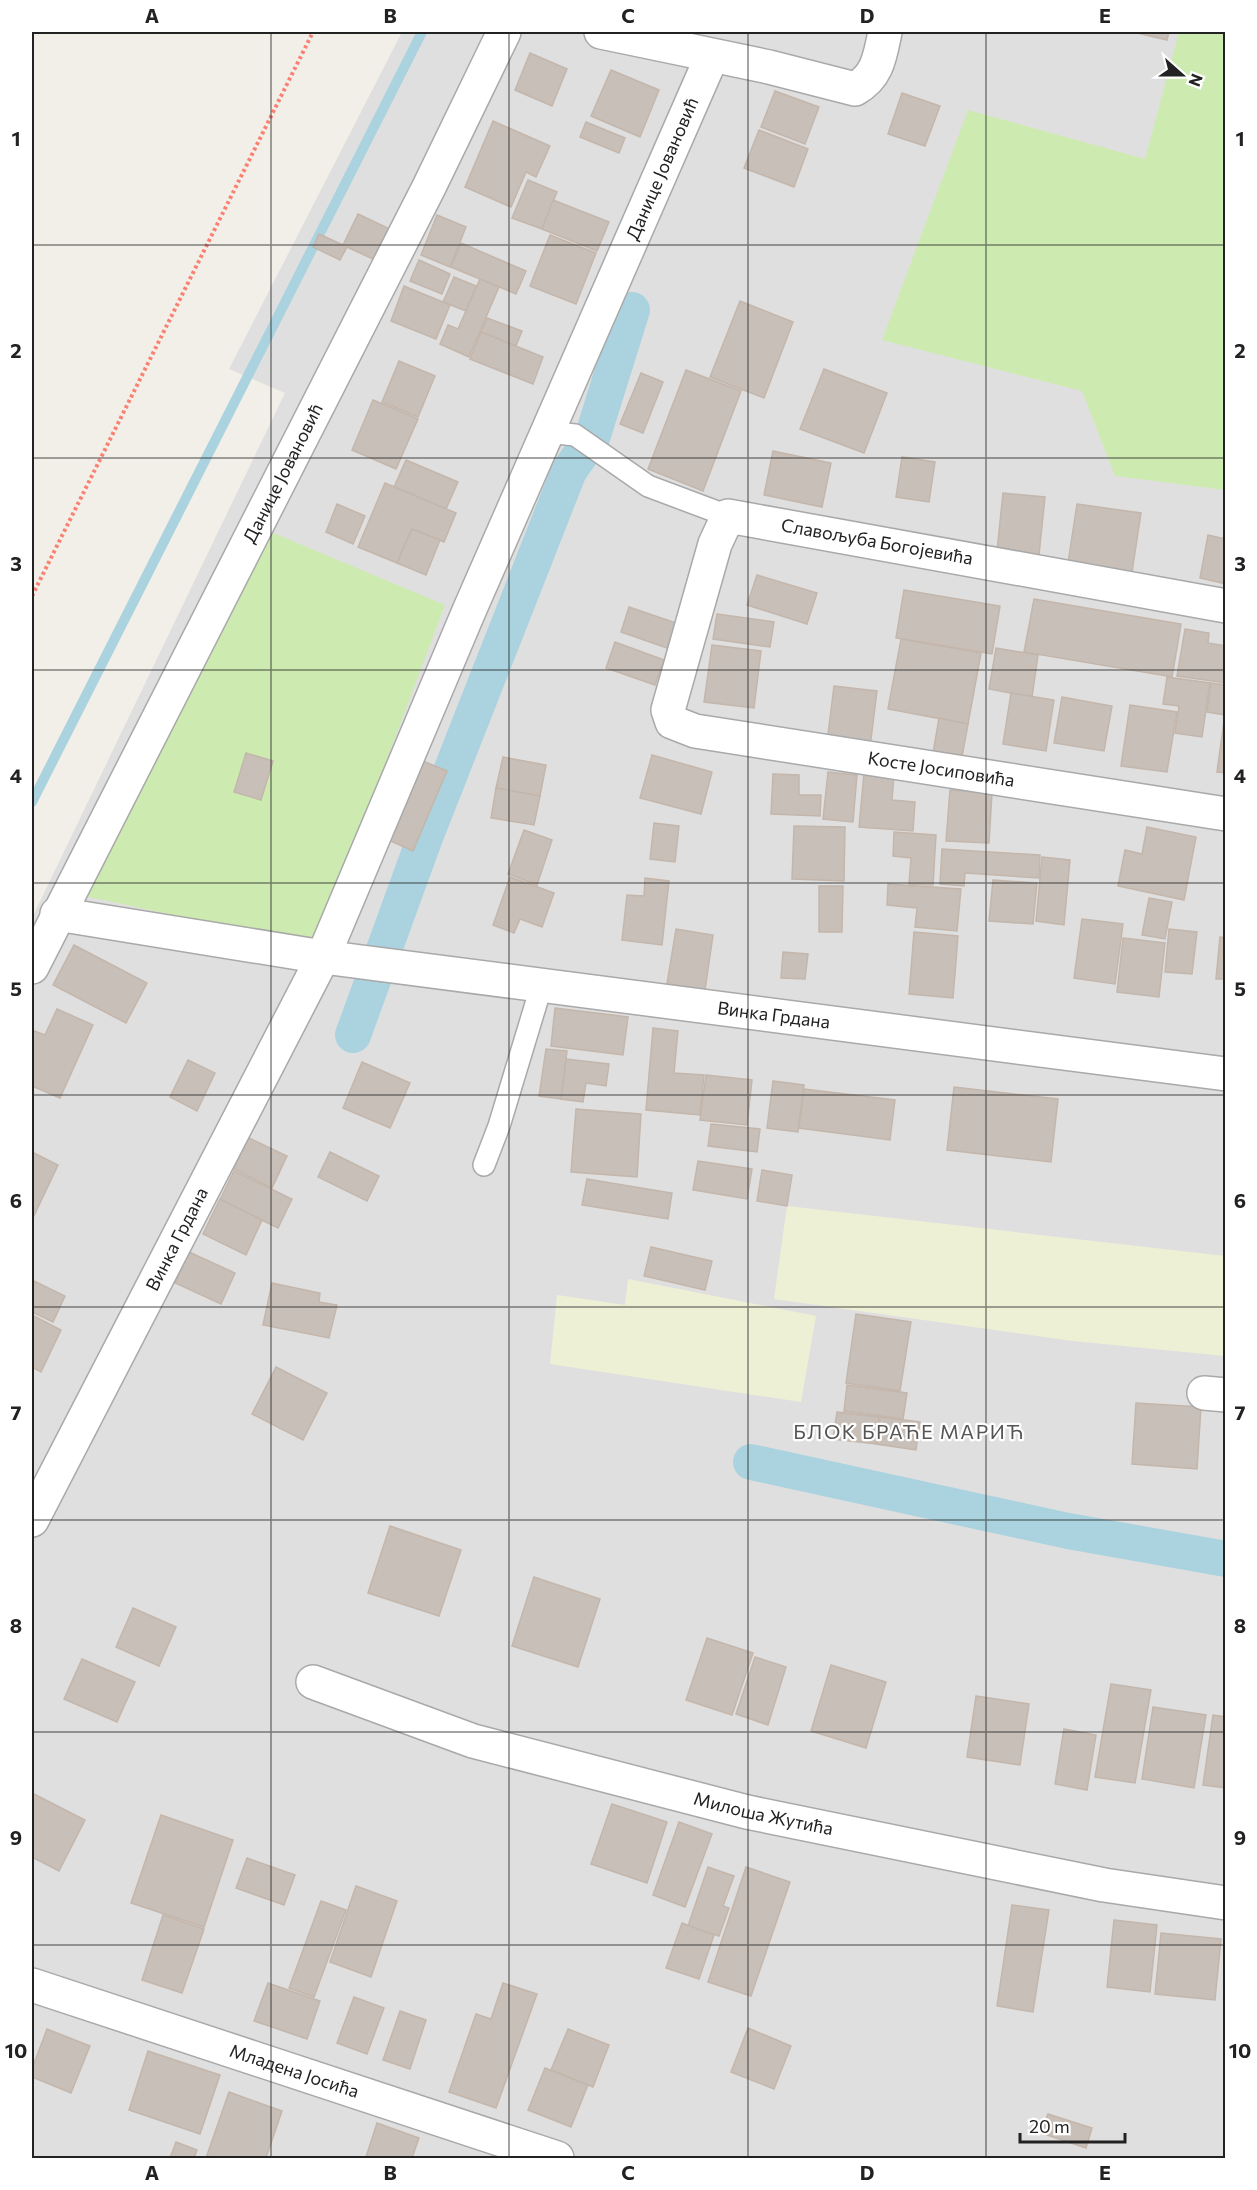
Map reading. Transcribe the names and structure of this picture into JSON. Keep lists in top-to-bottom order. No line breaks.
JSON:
{"streets":{"street":["Данице Јовановић","Славољуба Богојевића","Косте Јосиповића","Винка Грдана","Милоша Жутића","Младена Јосића"]},"crossings":[["Данице Јовановић","Винка Грдана"],["Славољуба Богојевића","Косте Јосиповића"]],"districts":["БЛОК БРАЋЕ МАРИЋ"],"scale_bar":"20 m","north":"right","grid":{"columns":["A","B","C","D","E"],"rows":["1","2","3","4","5","6","7","8","9","10"]}}
